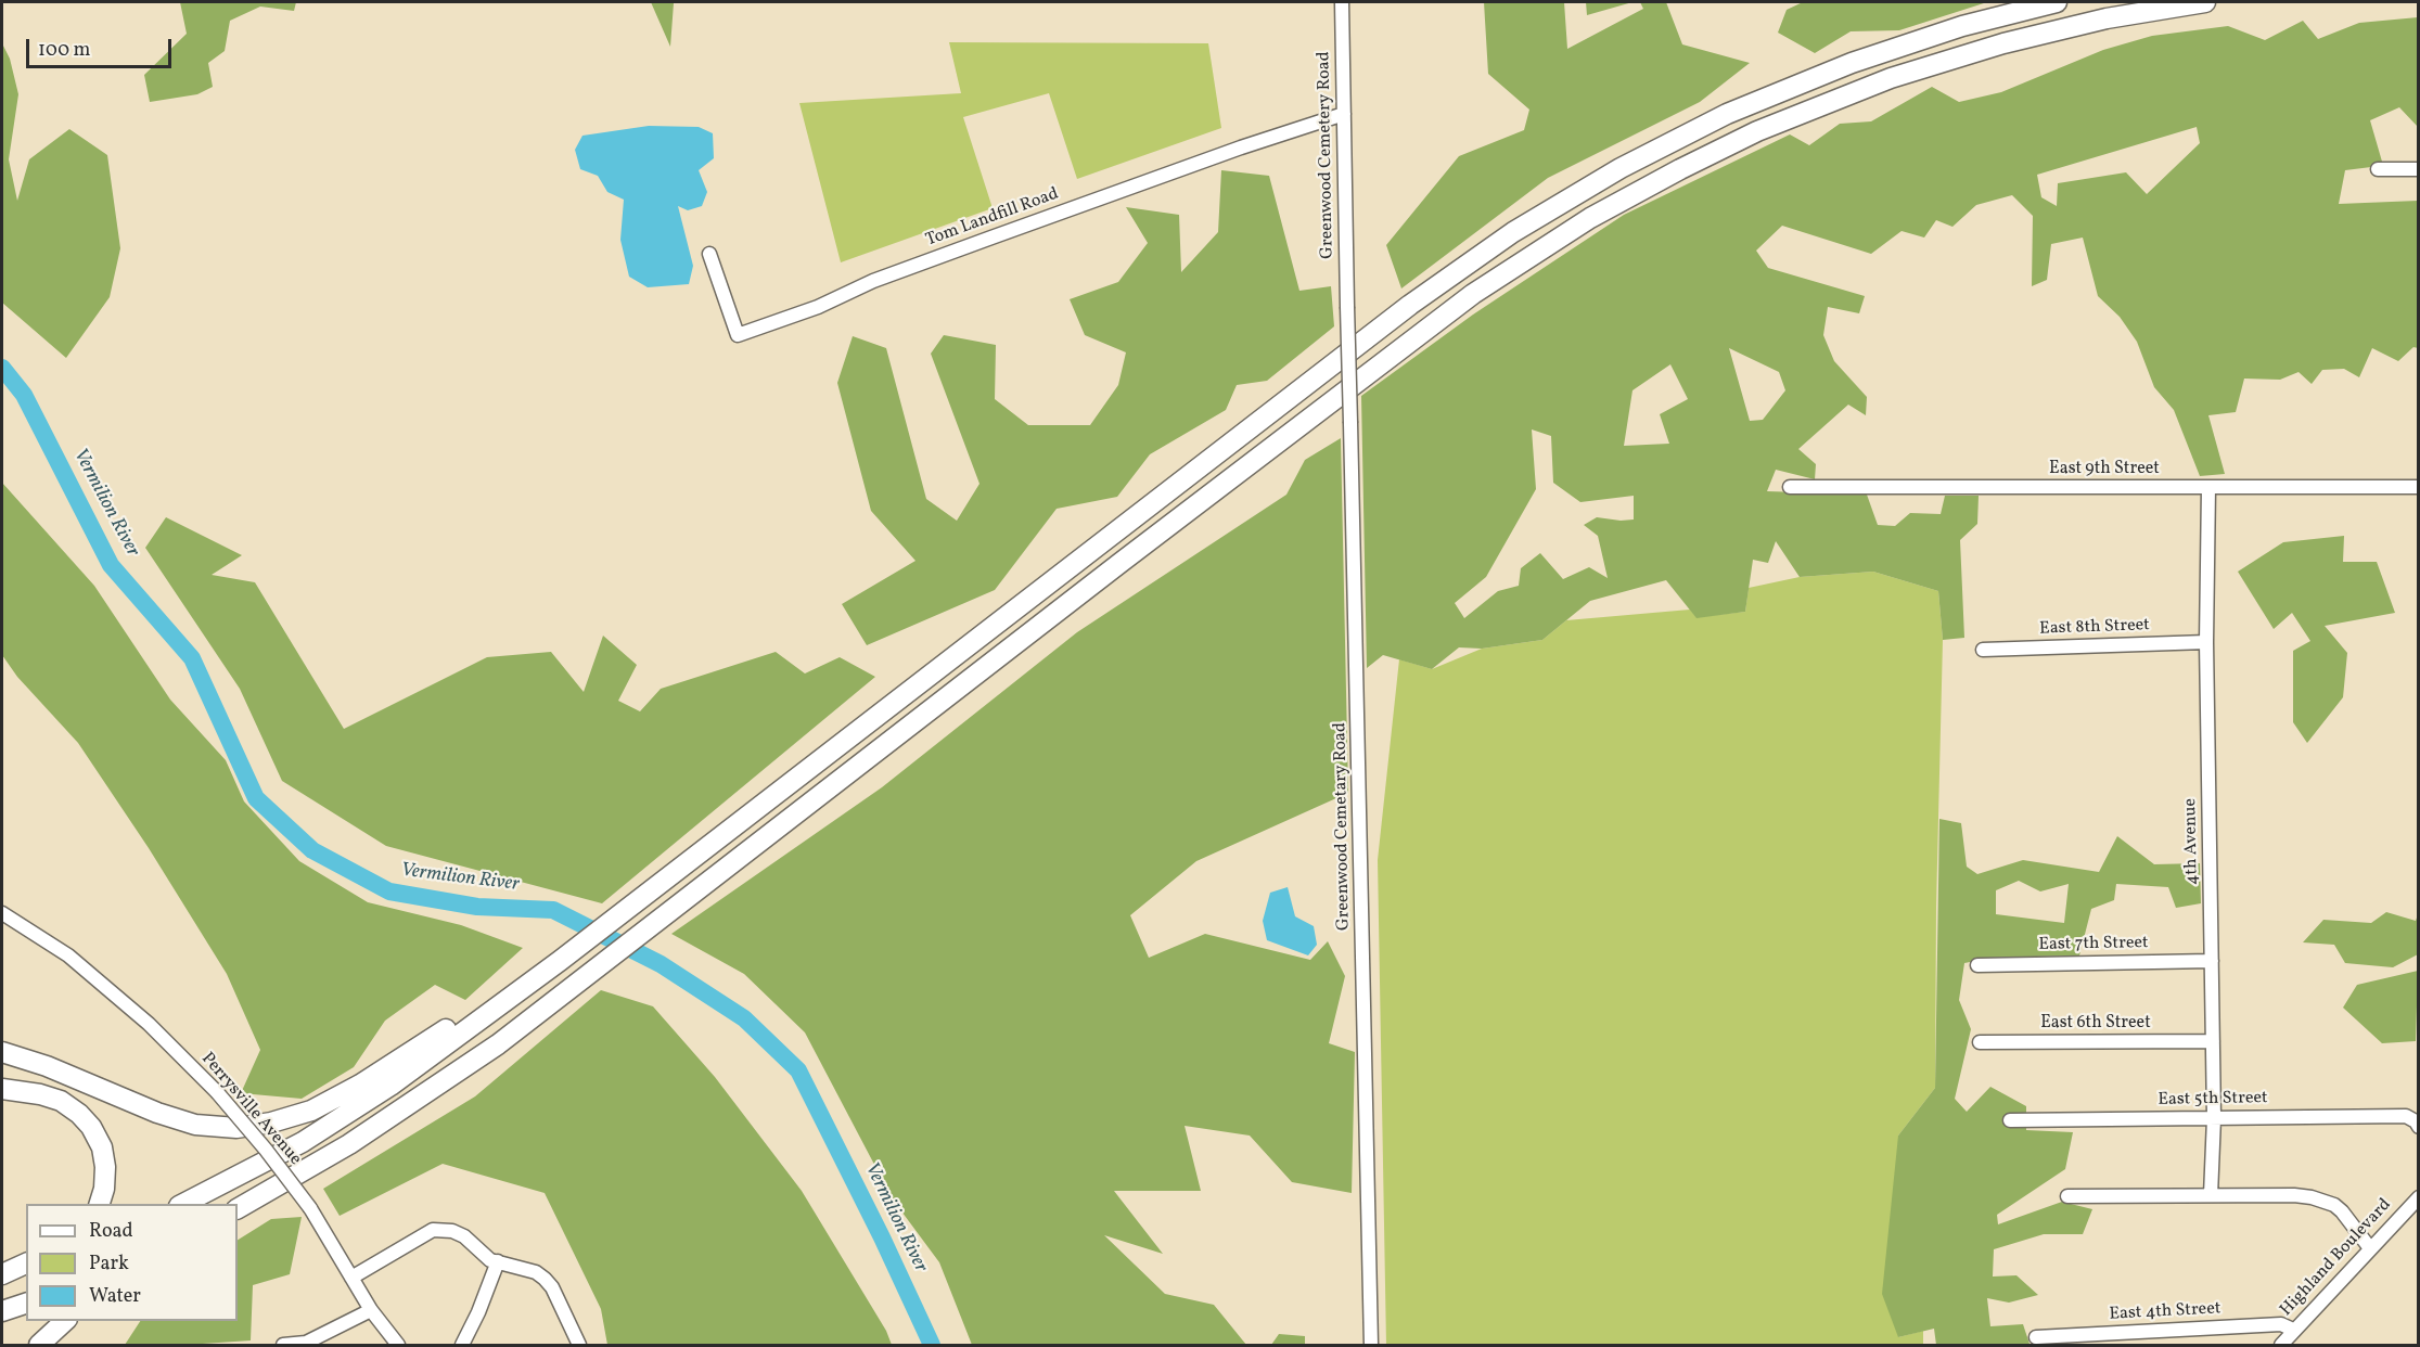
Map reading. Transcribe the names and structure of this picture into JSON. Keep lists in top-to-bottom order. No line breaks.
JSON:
{"streets":{"street":["Greenwood Cemetery Road","Tom Landfill Road","East 9th Street","East 8th Street","Greenwood Cemetary Road","4th Avenue","East 7th Street","East 6th Street","East 5th Street","Perrysville Avenue","Highland Boulevard","East 4th Street"]},"crossings":[["Greenwood Cemetery Road","Tom Landfill Road"],["Greenwood Cemetery Road","Greenwood Cemetary Road"],["East 9th Street","4th Avenue"],["East 8th Street","4th Avenue"],["4th Avenue","East 7th Street"],["4th Avenue","East 6th Street"],["4th Avenue","East 5th Street"],["Highland Boulevard","East 4th Street"]],"water":["Vermilion River"],"legend":["Road","Park","Water"],"scale_bar":"100 m"}
